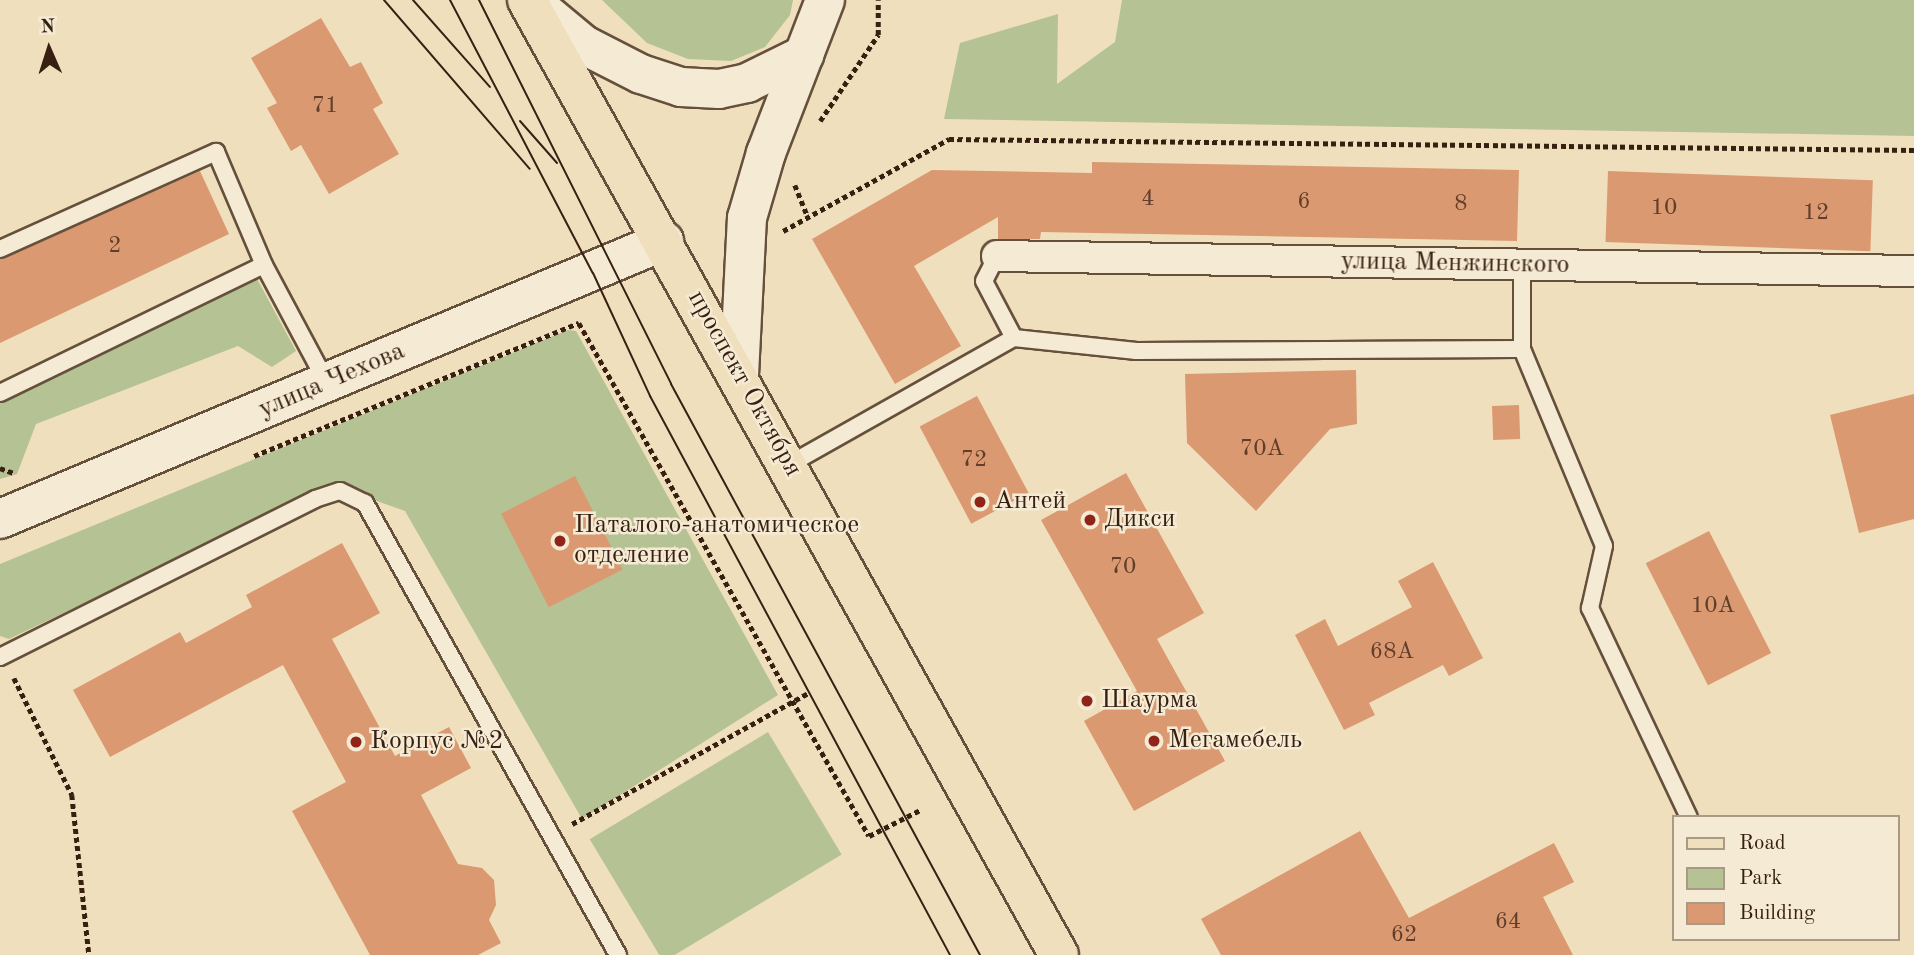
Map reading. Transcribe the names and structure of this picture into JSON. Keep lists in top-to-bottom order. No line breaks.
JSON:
{"streets":{"main road":["проспект Октября"],"street":["улица Менжинского","улица Чехова"]},"crossings":[["улица Чехова","проспект Октября"]],"places":["Антей","Дикси","Паталого-анатомическое отделение","Шаурма","Мегамебель","Корпус №2"],"house_numbers":["71","4","6","8","10","12","2","70А","72","70","10А","68А","64","62"],"legend":["Road","Park","Building"],"north":"top"}
